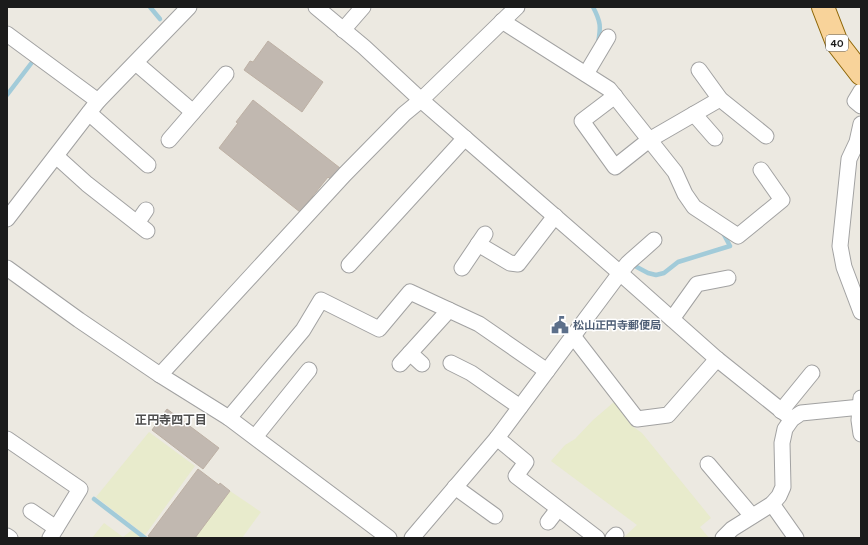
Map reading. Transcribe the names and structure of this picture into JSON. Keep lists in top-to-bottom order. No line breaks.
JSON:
{"streets":{"main road":["40"]},"districts":["正円寺四丁目"],"places":{"public building":["松山正円寺郵便局"]}}
